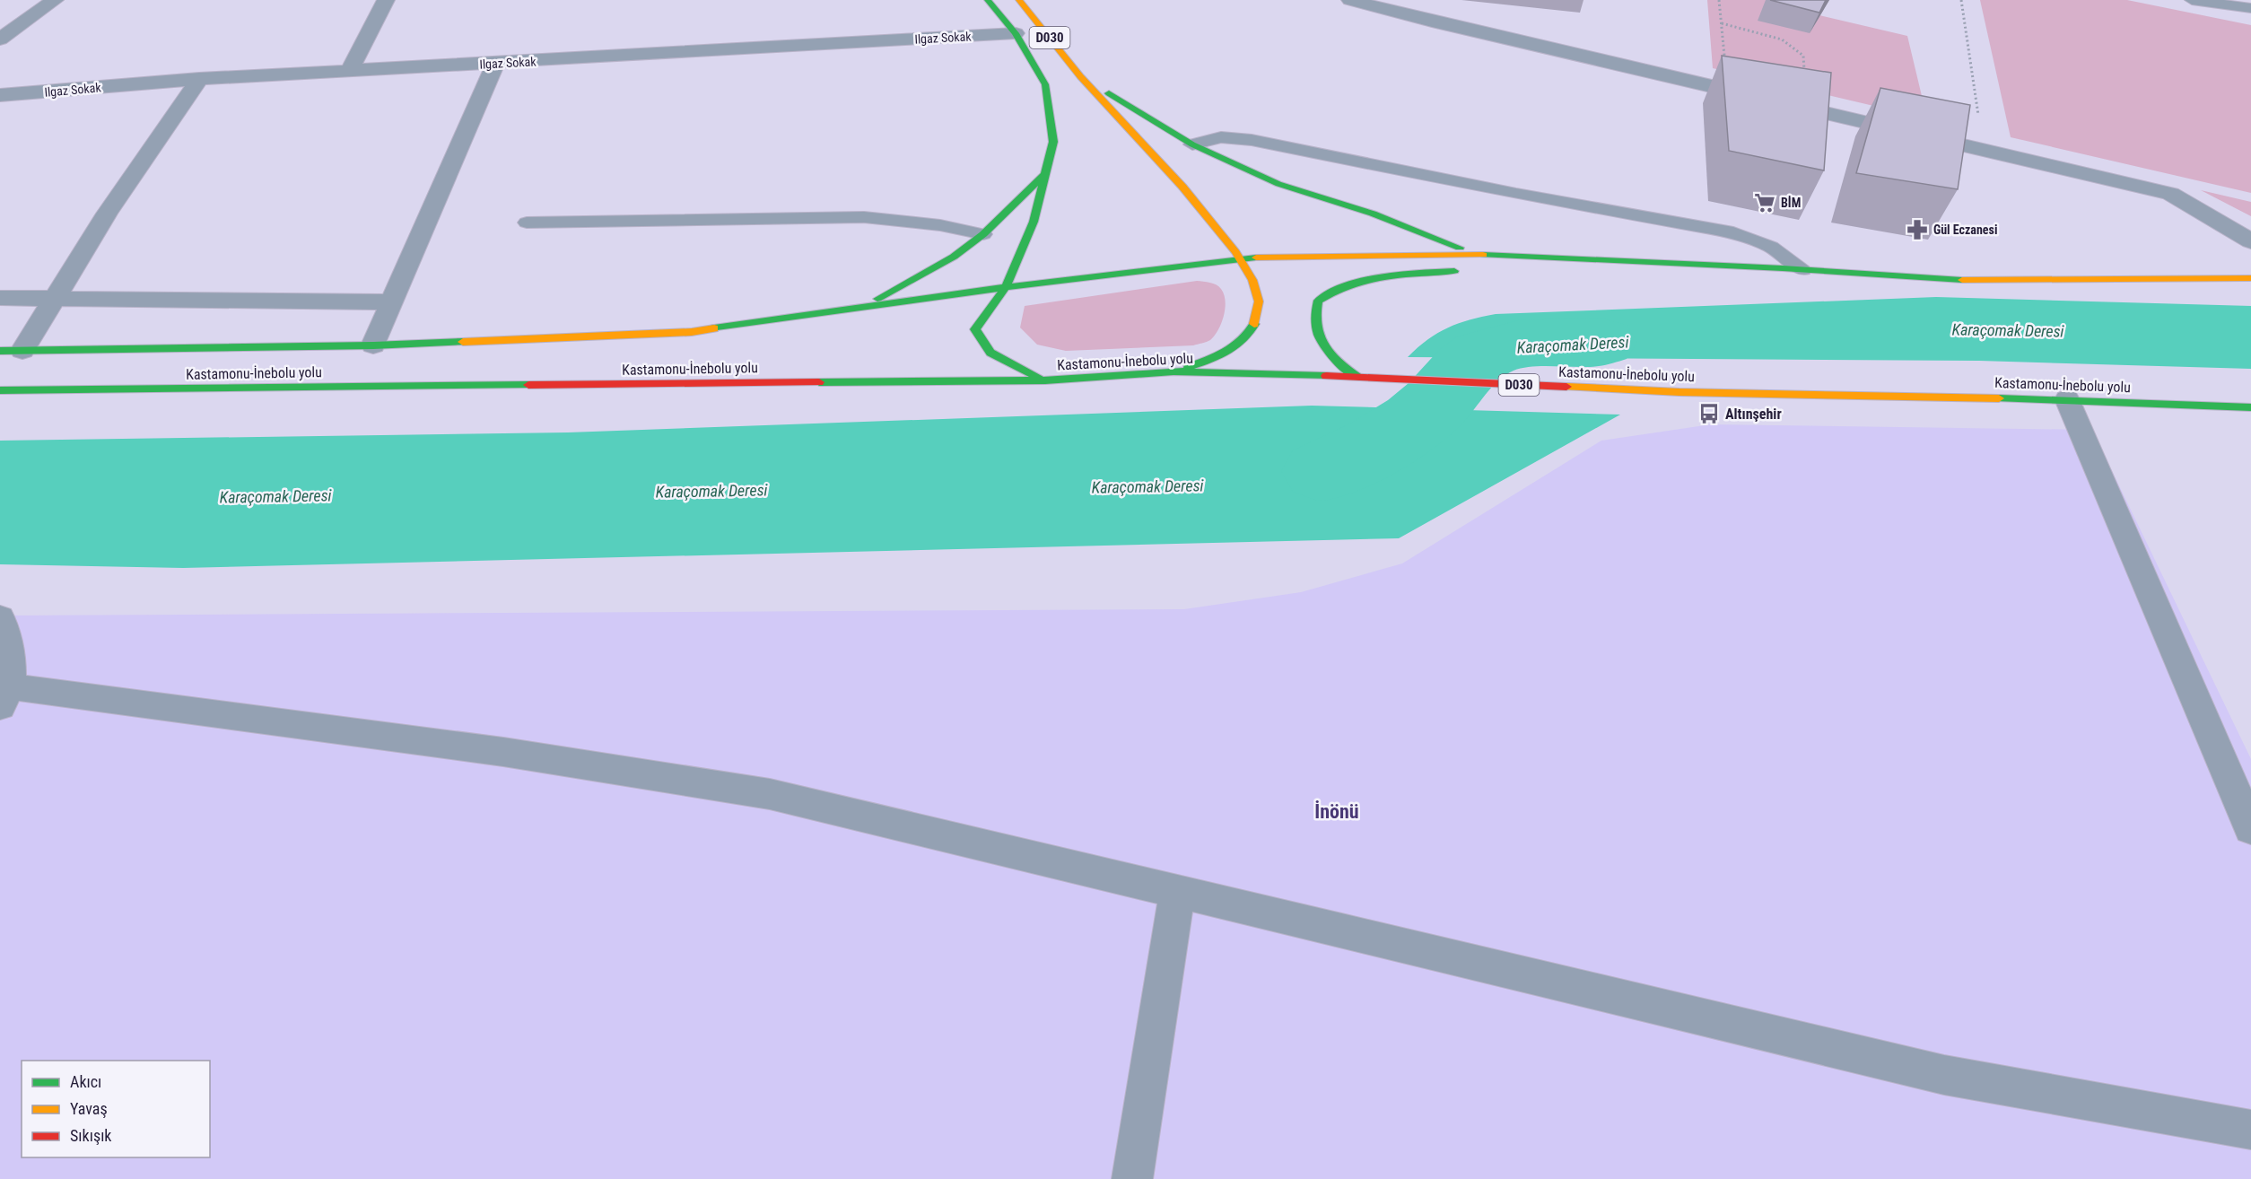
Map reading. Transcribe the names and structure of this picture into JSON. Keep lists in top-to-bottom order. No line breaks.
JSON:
{"streets":{"main road":["D030","Kastamonu-İnebolu yolu"],"street":["Ilgaz Sokak"]},"districts":["İnönü"],"water":["Karaçomak Deresi"],"places":{"supermarket":["BİM"],"pharmacy":["Gül Eczanesi"],"bus stop":["Altınşehir"]},"legend":["Akıcı","Yavaş","Sıkışık"]}
